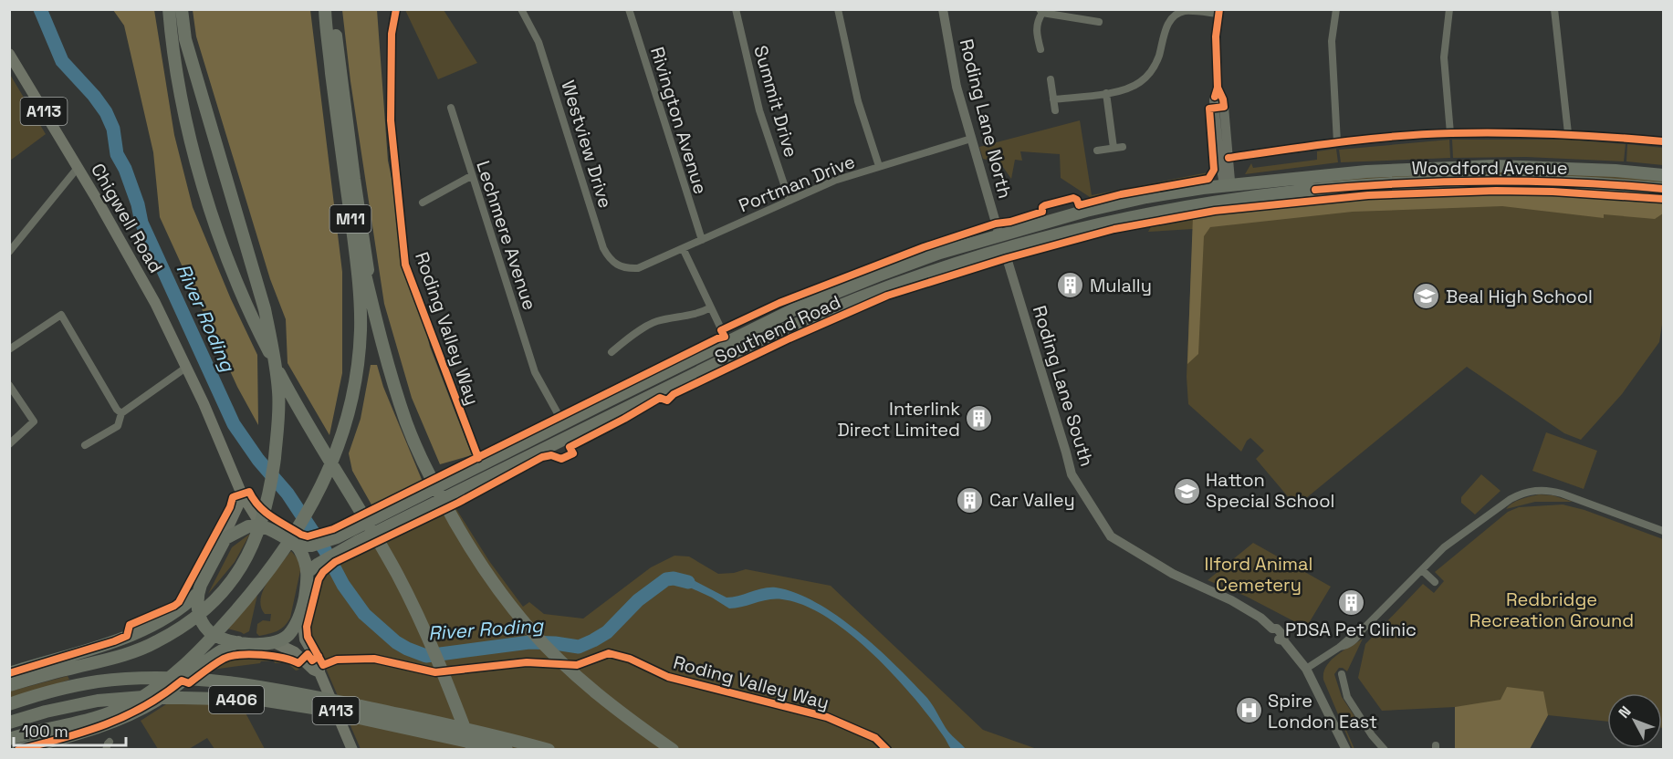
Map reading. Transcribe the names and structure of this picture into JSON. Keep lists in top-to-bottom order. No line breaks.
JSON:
{"streets":{"highway":["A113","Woodford Avenue","M11","Southend Road","A406"],"main road":["Chigwell Road"],"street":["Summit Drive","Roding Lane North","Rivington Avenue","Westview Drive","Portman Drive","Lechmere Avenue","Roding Lane South"],"cycle path":["Roding Valley Way"]},"crossings":[["Summit Drive","Portman Drive"],["A113","Chigwell Road"],["A113","Southend Road"],["A113","A406"],["Roding Lane North","Woodford Avenue"],["Roding Lane North","Portman Drive"],["Roding Lane North","Southend Road"],["Rivington Avenue","Portman Drive"],["Westview Drive","Portman Drive"],["Woodford Avenue","Southend Road"],["Woodford Avenue","Roding Lane South"],["Chigwell Road","Southend Road"],["Chigwell Road","A406"],["Lechmere Avenue","Southend Road"],["Southend Road","Roding Lane South"],["Southend Road","A406"]],"water":["River Roding"],"parks":["Ilford Animal Cemetery","Redbridge Recreation Ground"],"places":{"building":["Mulally","Interlink Direct Limited","Car Valley","PDSA Pet Clinic"],"school or university":["Beal High School","Hatton Special School"],"hospital":["Spire London East"]},"scale_bar":"100 m","north":"top left"}
